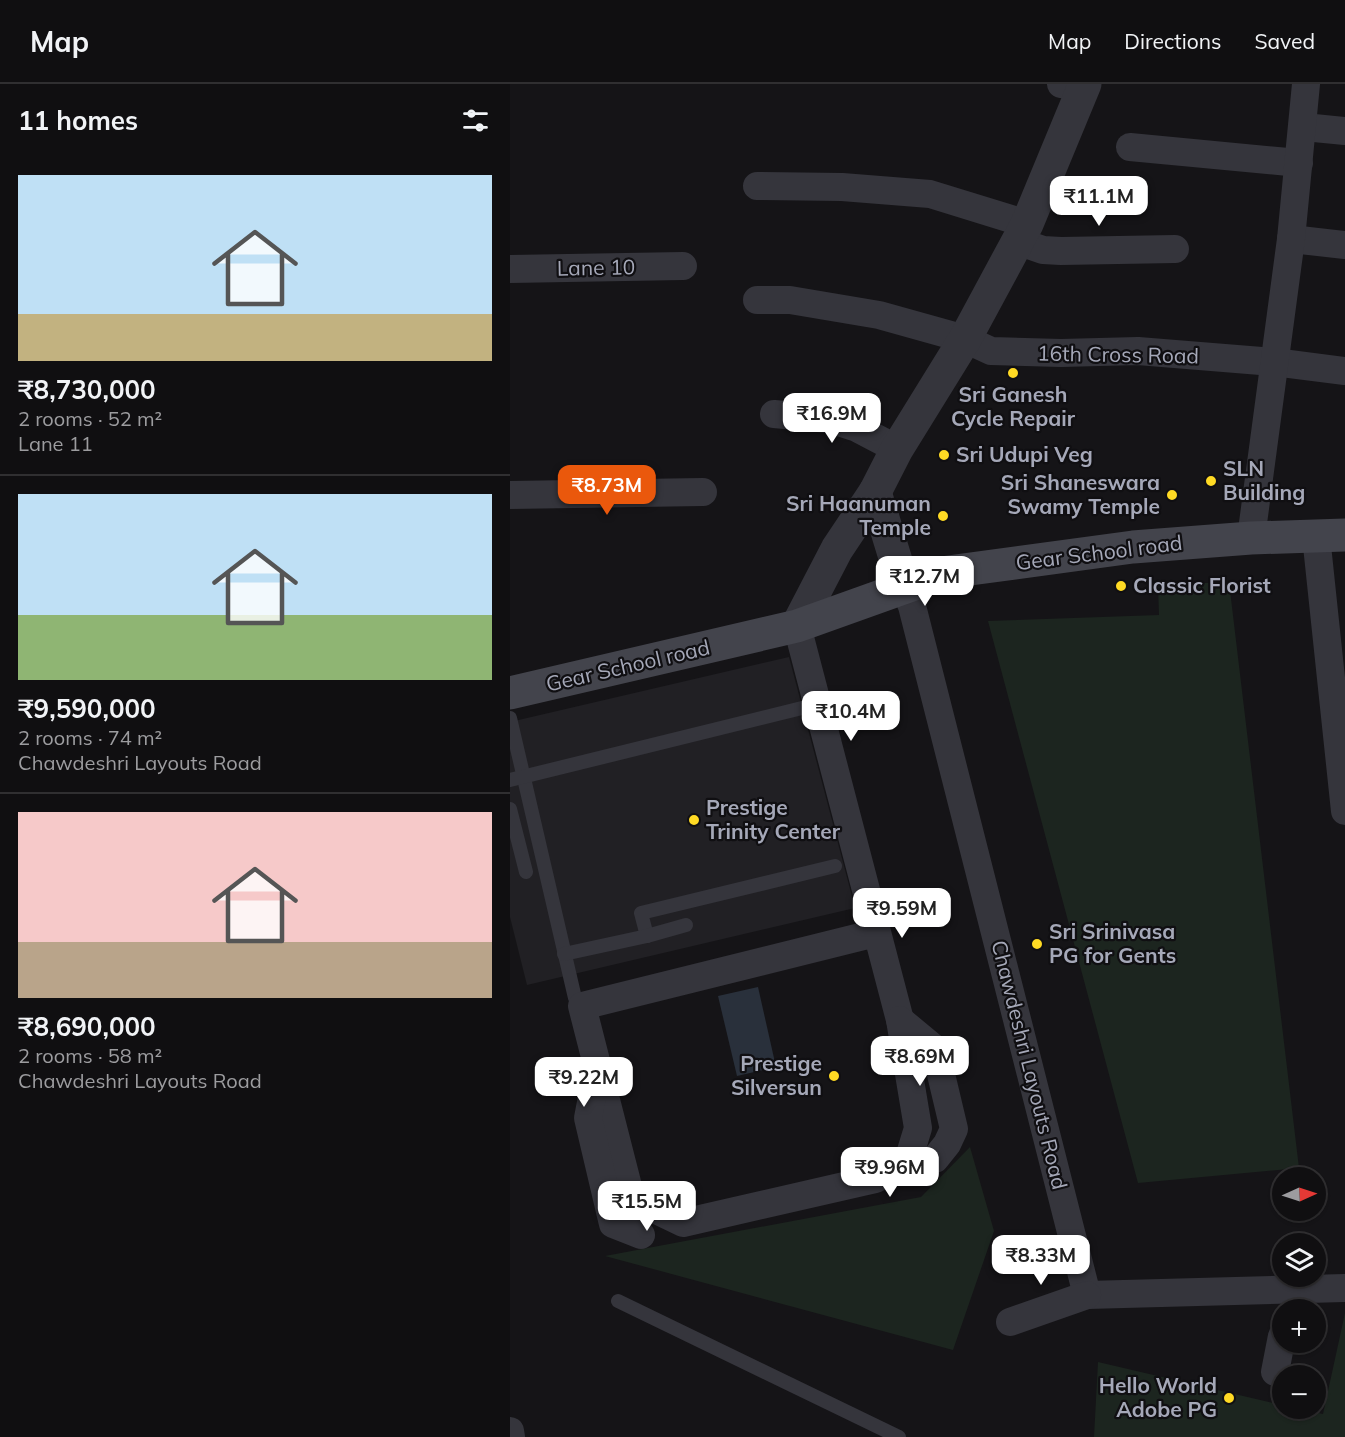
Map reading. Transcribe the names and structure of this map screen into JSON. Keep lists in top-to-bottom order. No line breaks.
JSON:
{"streets":{"main road":["Gear School road"],"street":["Lane 10","16th Cross Road","Chawdeshri Layouts Road"]},"crossings":[["Gear School road","Chawdeshri Layouts Road"]],"places":["Sri Ganesh Cycle Repair","Sri Udupi Veg","SLN Building","Sri Shaneswara Swamy Temple","Sri Haanuman Temple","Classic Florist","Prestige Trinity Center","Sri Srinivasa PG for Gents","Prestige Silversun","Hello World Adobe PG"],"north":"right","page":{"header":"Map","nav":["Map","Directions","Saved"],"heading":"11 homes","list":[{"name":"₹8,730,000","note":"2 rooms · 52 m² · Lane 11"},{"name":"₹9,590,000","note":"2 rooms · 74 m² · Chawdeshri Layouts Road"},{"name":"₹8,690,000","note":"2 rooms · 58 m² · Chawdeshri Layouts Road"}],"price":["₹11.1M","₹16.9M","₹8.73M","₹12.7M","₹10.4M","₹9.59M","₹8.69M","₹9.22M","₹9.96M","₹15.5M","₹8.33M"],"map_buttons":["+","−"]}}
